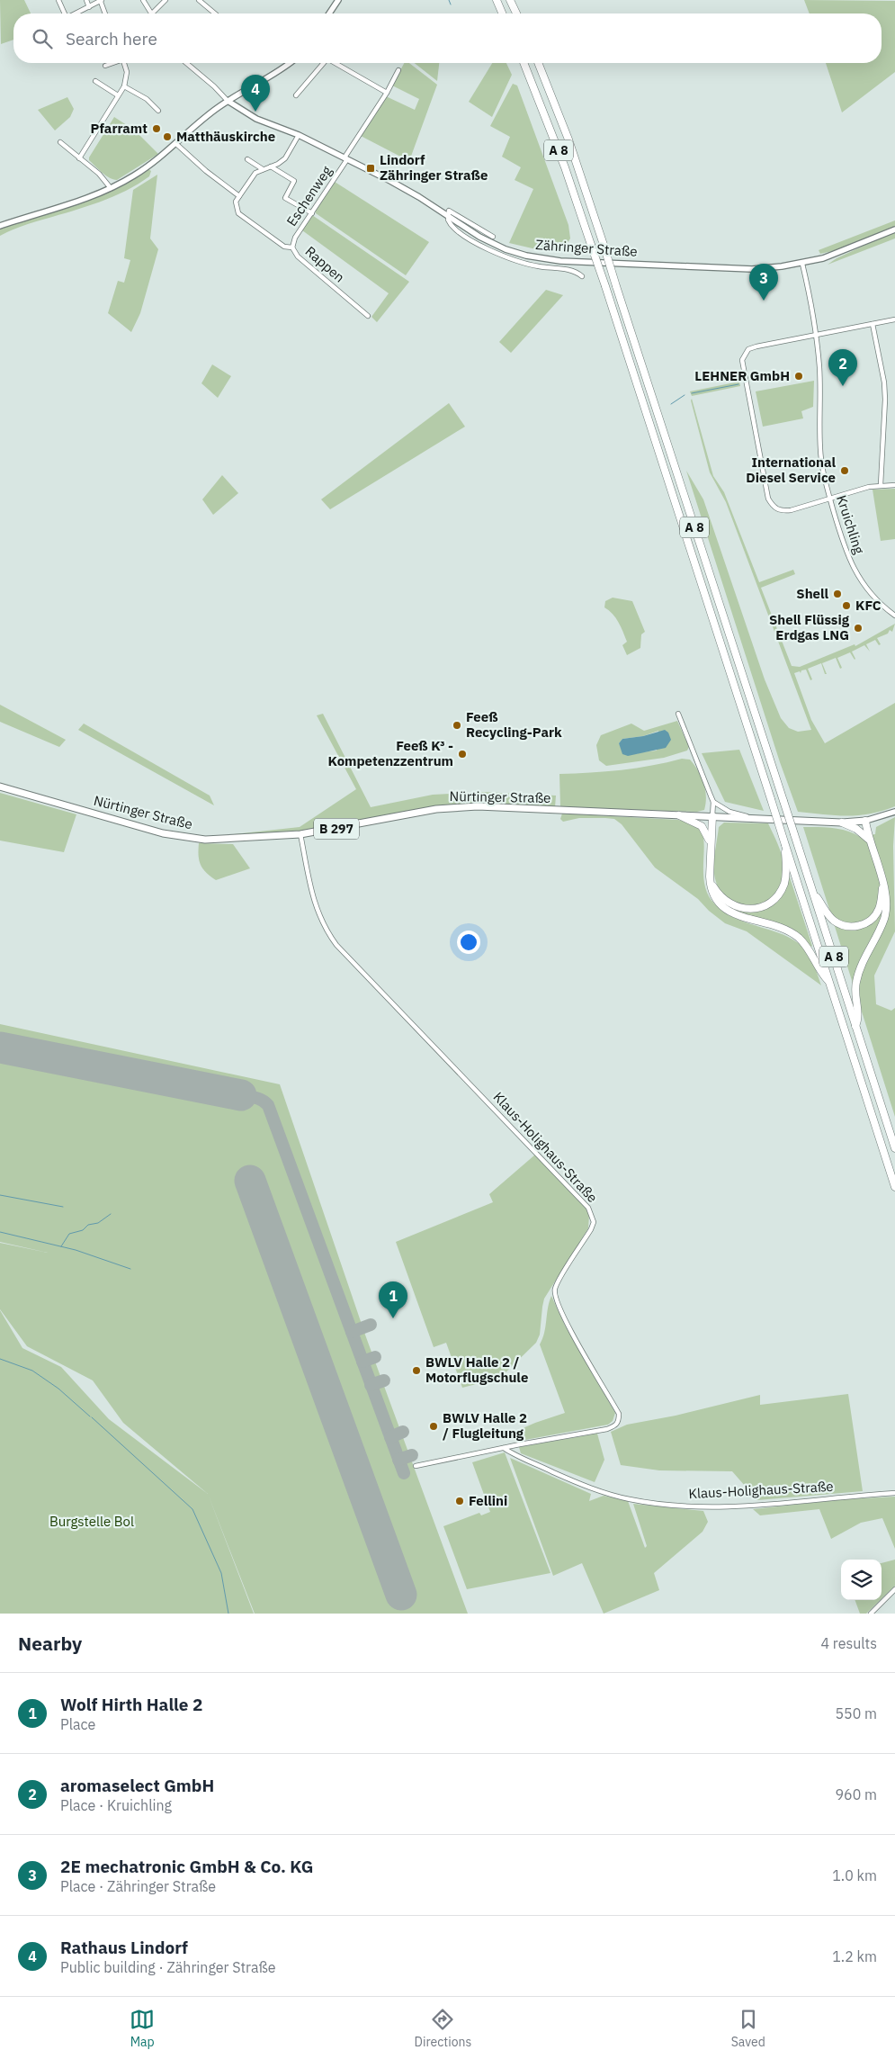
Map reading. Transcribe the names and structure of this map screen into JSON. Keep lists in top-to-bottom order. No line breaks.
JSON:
{"streets":{"highway":["A 8"],"main road":["Nürtinger Straße","B 297"],"street":["Eschenweg","Zähringer Straße","Rappen","Kruichling","Klaus-Holighaus-Straße"]},"crossings":[["Eschenweg","Zähringer Straße"],["Eschenweg","Rappen"],["Zähringer Straße","Kruichling"],["Nürtinger Straße","Klaus-Holighaus-Straße"]],"parks":["Burgstelle Bol"],"places":{"other":["Pfarramt","Matthäuskirche","LEHNER GmbH","International Diesel Service","Shell","KFC","Shell Flüssig Erdgas LNG","Feeß Recycling-Park","Feeß K³ - Kompetenzzentrum","BWLV Halle 2 / Motorflugschule","BWLV Halle 2 / Flugleitung","Fellini"],"transit":["Lindorf Zähringer Straße"]},"page":{"search":"Search here","pins":["4","3","2","1"],"heading":["Nearby","4 results"],"list":[{"mark":"1","name":"Wolf Hirth Halle 2","note":"Place","value":"550 m"},{"mark":"2","name":"aromaselect GmbH","note":"Place · Kruichling","value":"960 m"},{"mark":"3","name":"2E mechatronic GmbH & Co. KG","note":"Place · Zähringer Straße","value":"1.0 km"},{"mark":"4","name":"Rathaus Lindorf","note":"Public building · Zähringer Straße","value":"1.2 km"}],"nav":["Map","Directions","Saved"]}}
